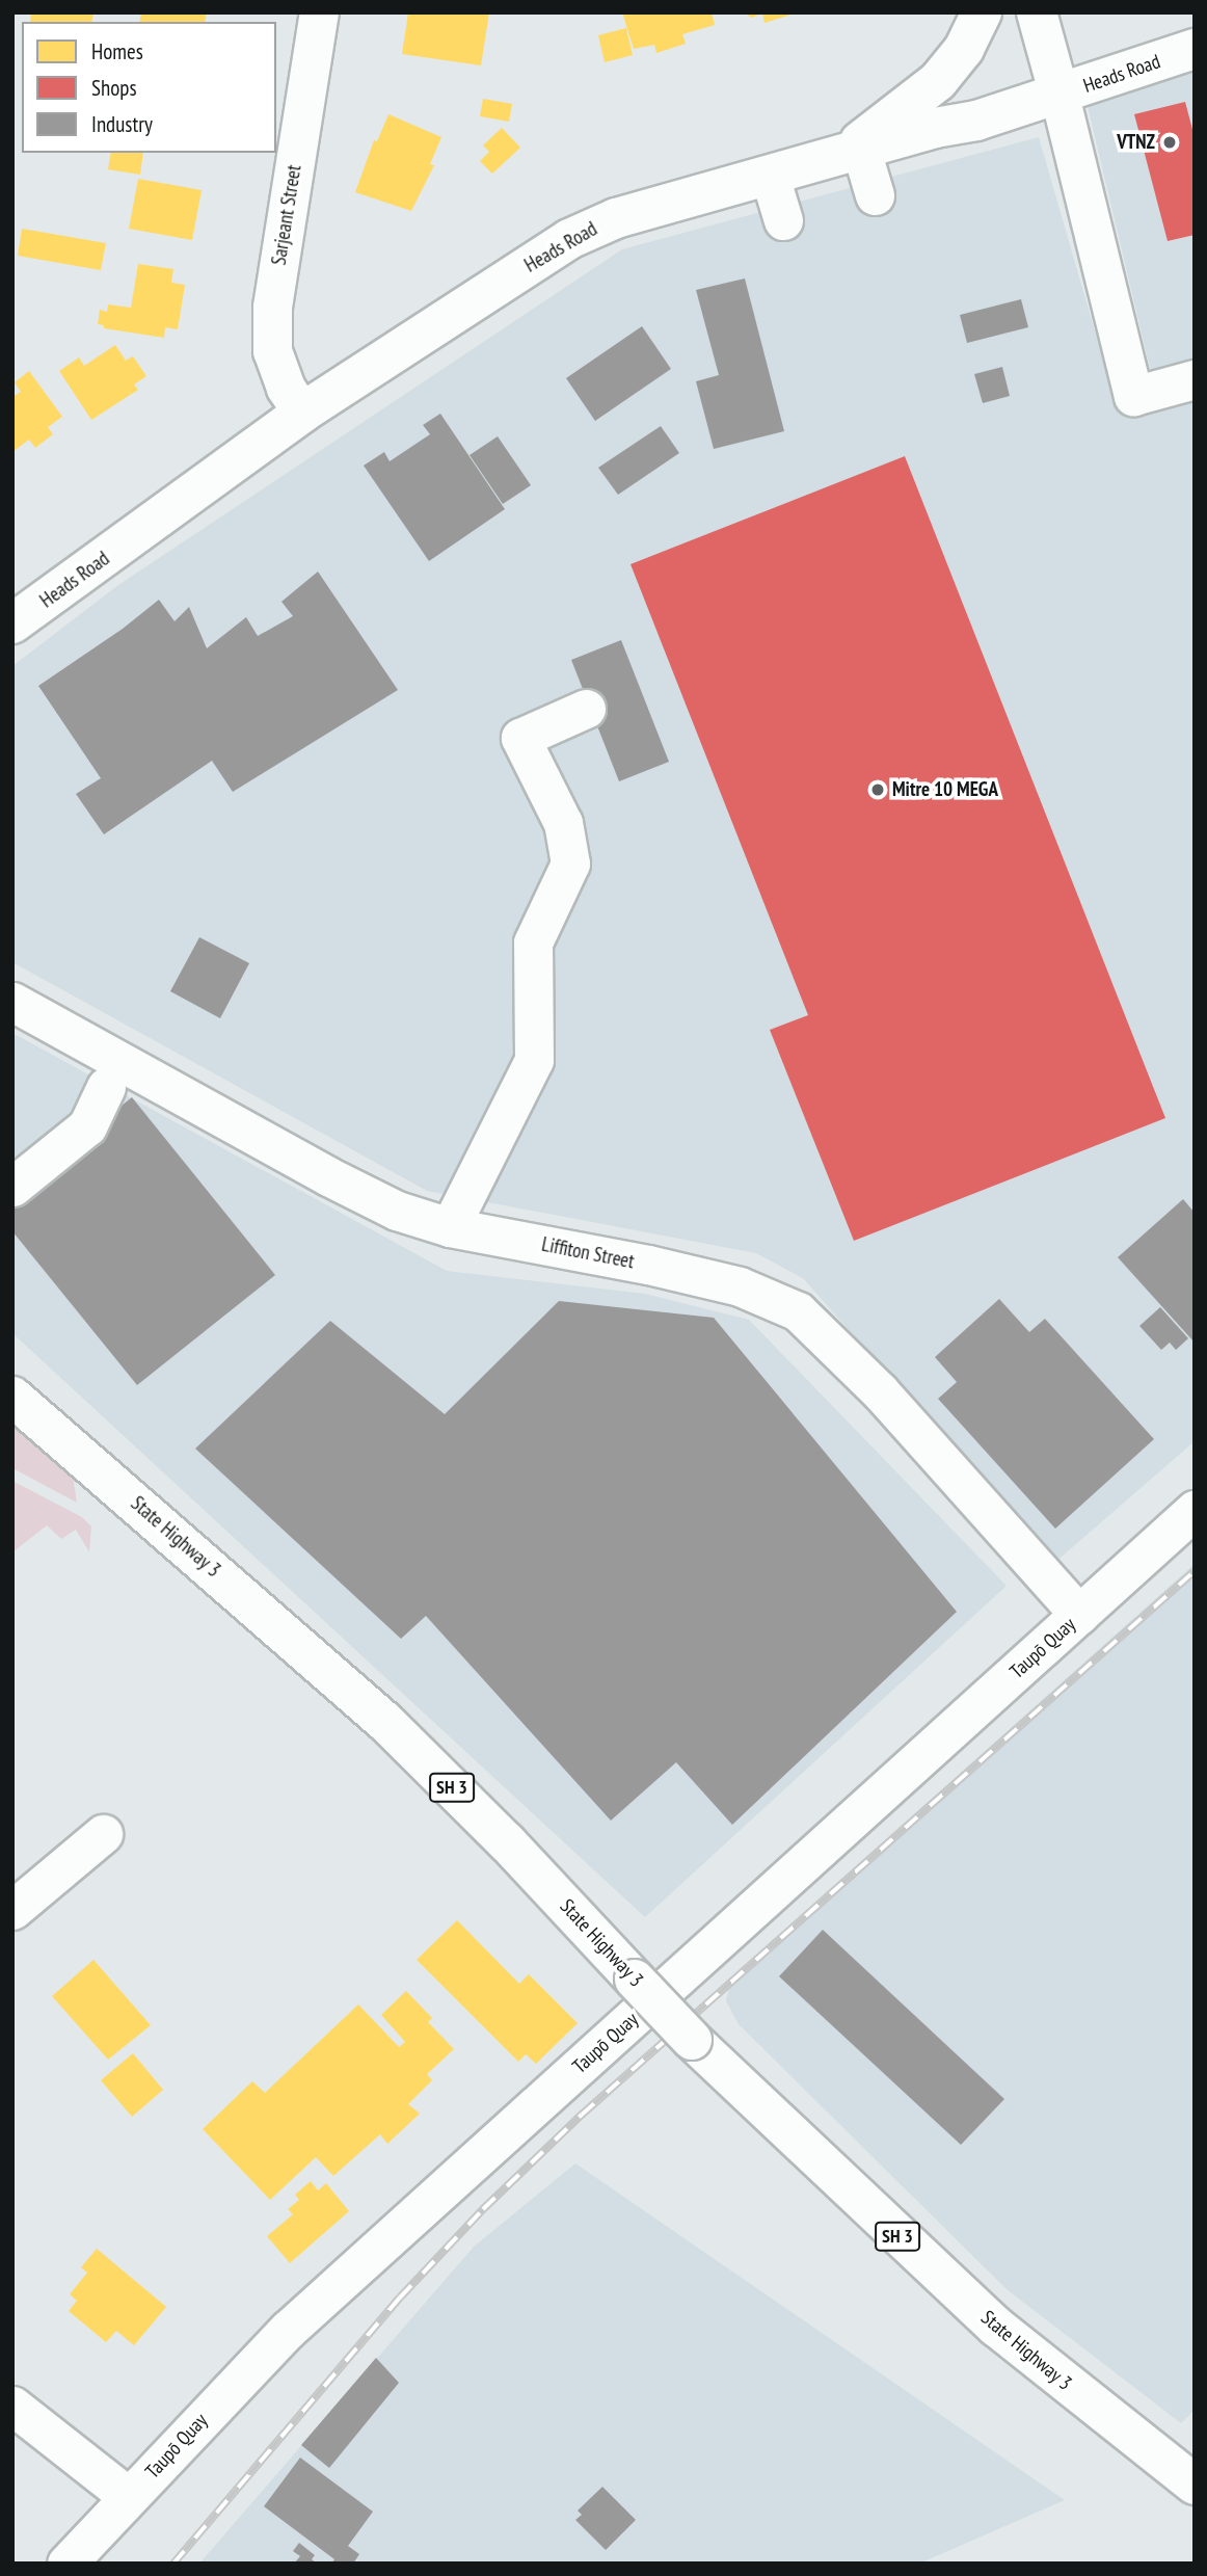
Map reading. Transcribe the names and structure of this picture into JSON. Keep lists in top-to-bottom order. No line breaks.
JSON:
{"streets":{"main road":["Heads Road","State Highway 3","SH 3"],"street":["Sarjeant Street","Liffiton Street","Taupō Quay"]},"crossings":[["Heads Road","Sarjeant Street"],["Liffiton Street","Taupō Quay"]],"places":["VTNZ","Mitre 10 MEGA"],"legend":["Homes","Shops","Industry"]}
